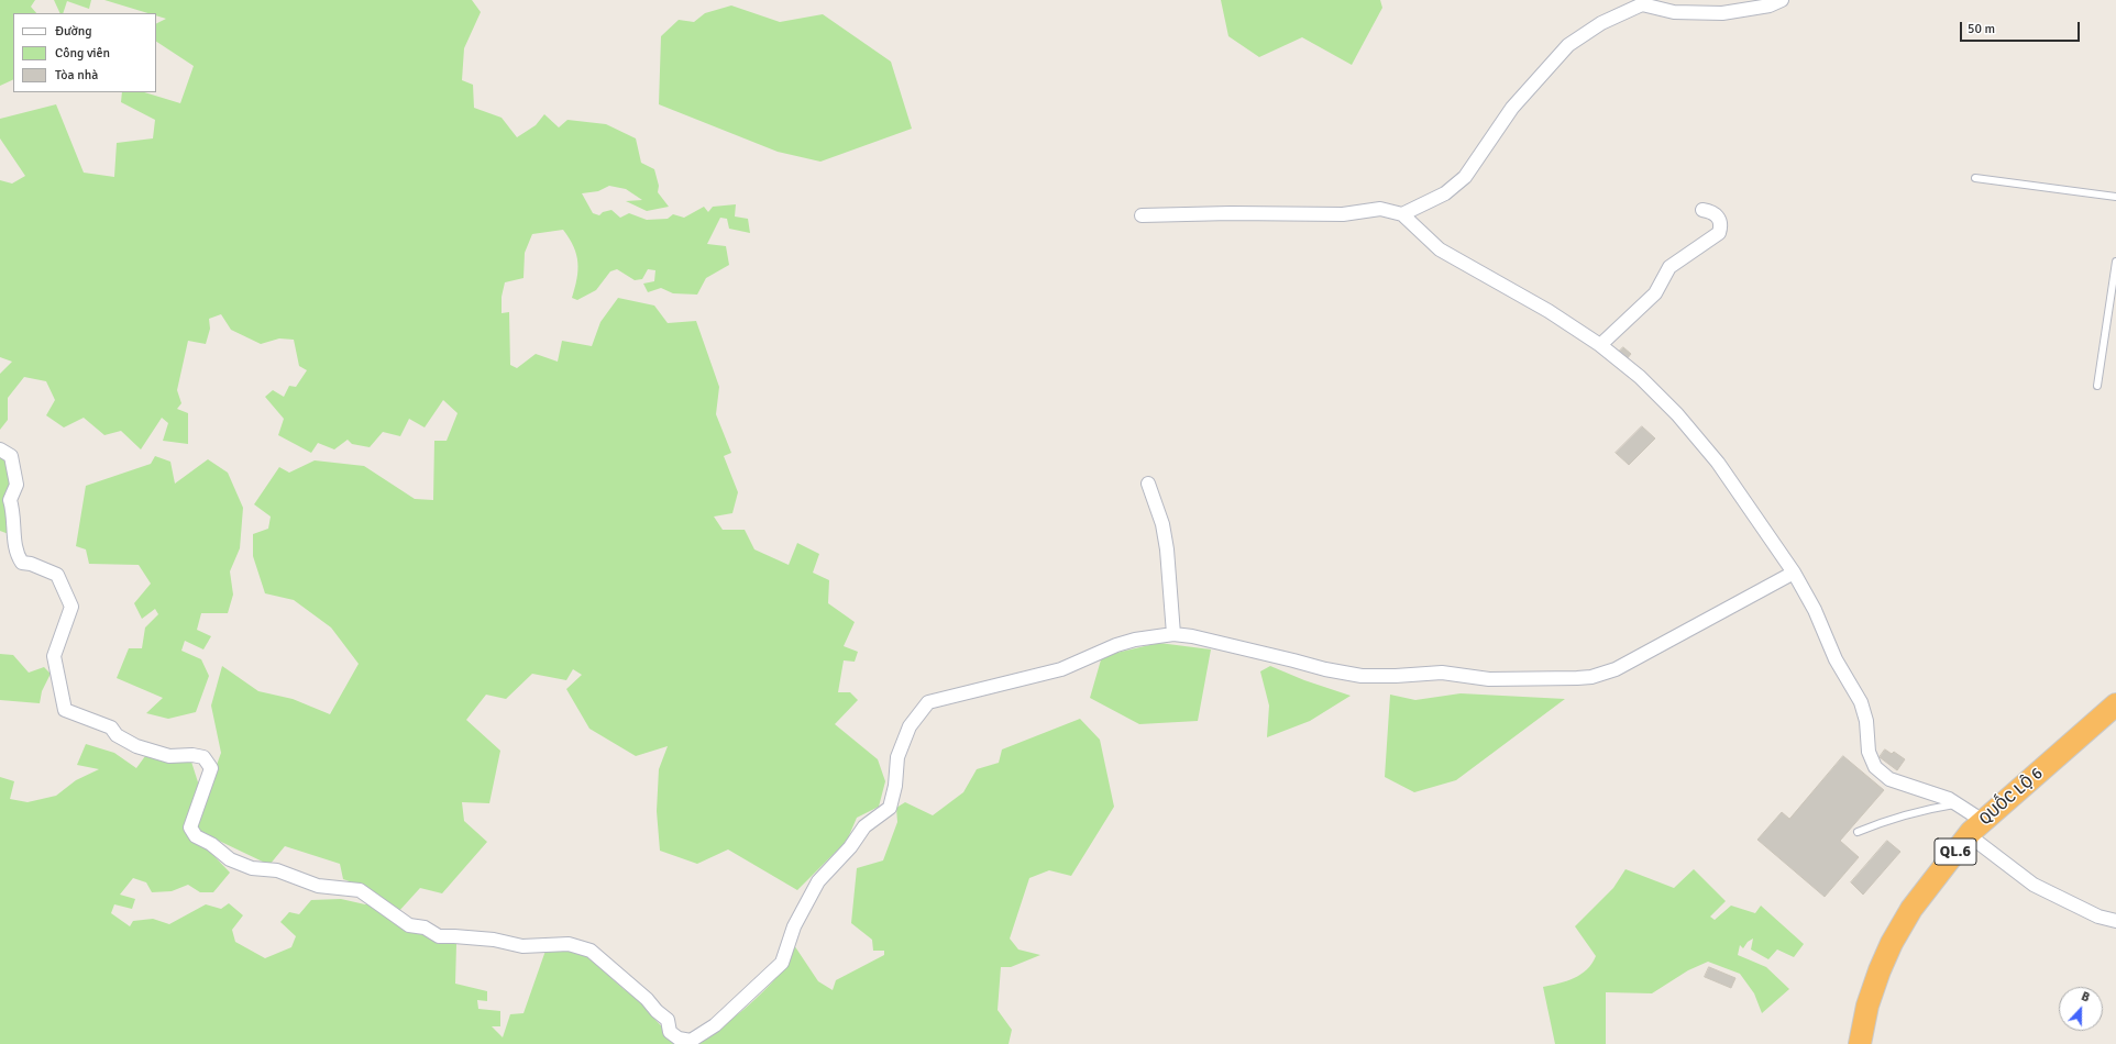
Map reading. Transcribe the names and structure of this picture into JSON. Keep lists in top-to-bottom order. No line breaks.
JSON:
{"streets":{"highway":["QUỐC LỘ 6","QL.6"]},"legend":["Đường","Công viên","Tòa nhà"],"scale_bar":"50 m","north":"top"}
